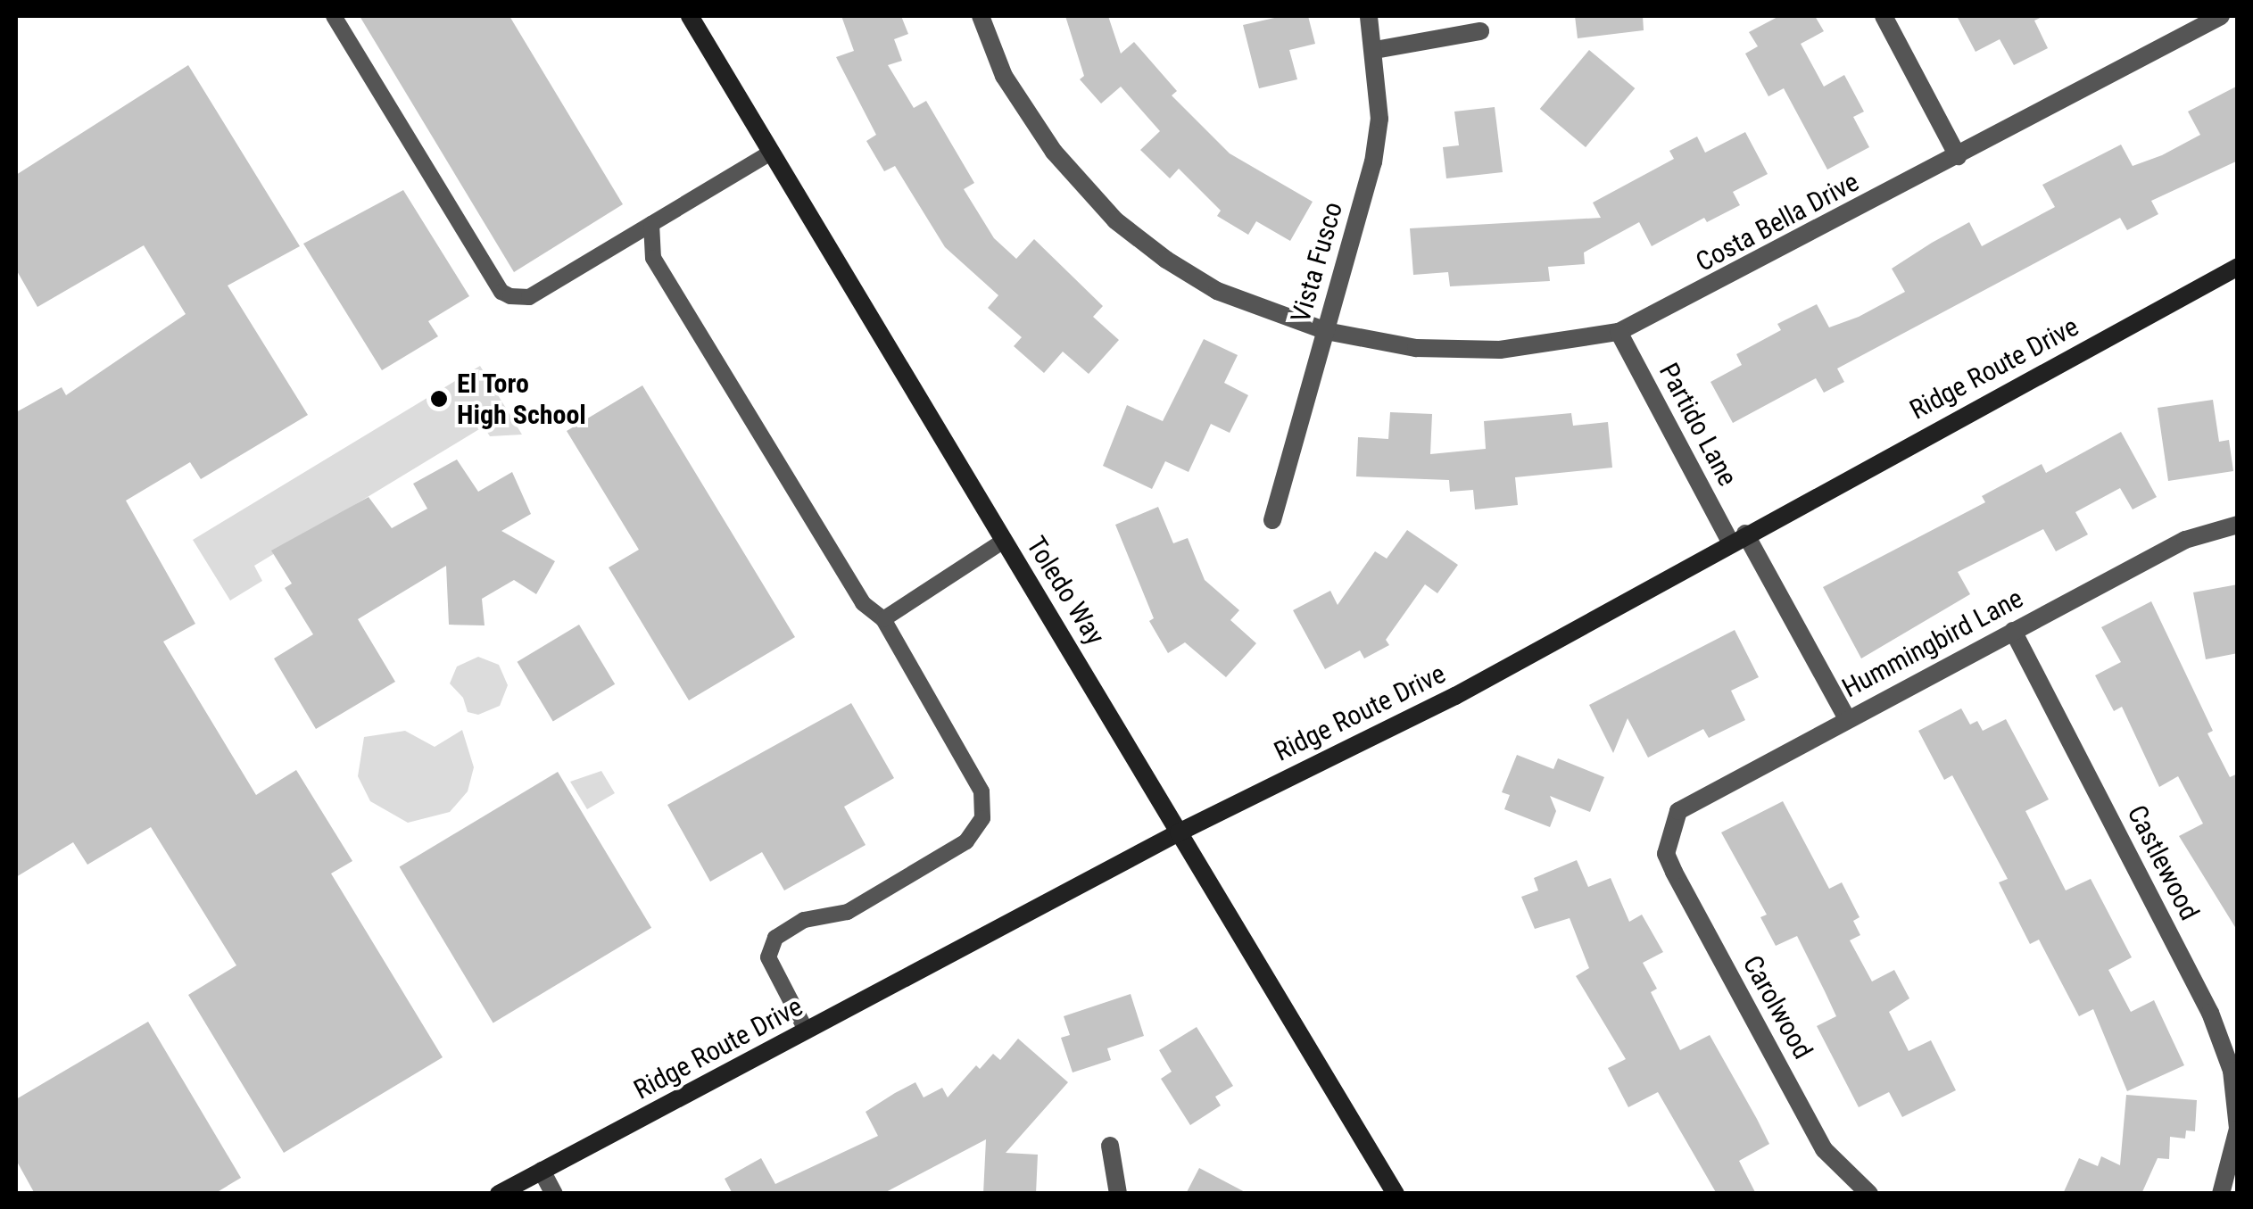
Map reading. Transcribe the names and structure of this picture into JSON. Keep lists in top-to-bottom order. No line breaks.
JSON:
{"streets":{"main road":["Ridge Route Drive","Toledo Way"],"street":["Costa Bella Drive","Vista Fusco","Partido Lane","Hummingbird Lane","Castlewood","Carolwood"]},"crossings":[["Costa Bella Drive","Vista Fusco"],["Costa Bella Drive","Partido Lane"],["Ridge Route Drive","Partido Lane"],["Ridge Route Drive","Toledo Way"],["Partido Lane","Hummingbird Lane"],["Hummingbird Lane","Castlewood"],["Hummingbird Lane","Carolwood"]],"places":["El Toro High School"]}
